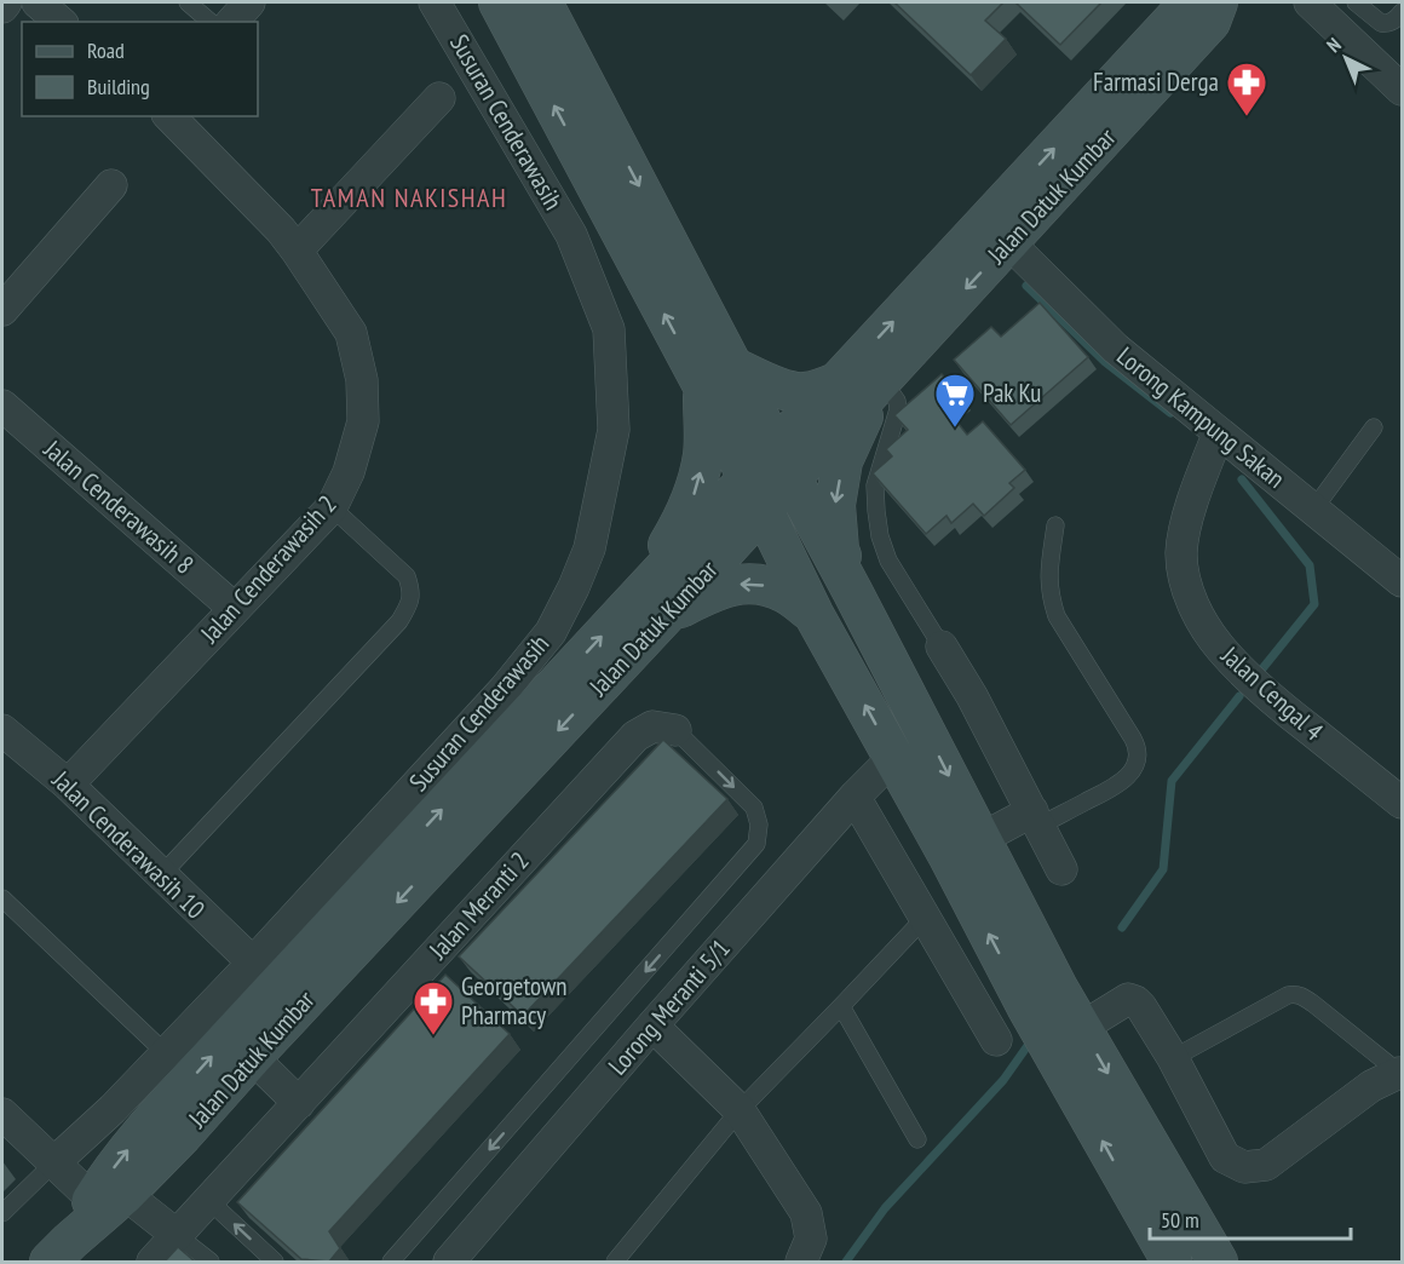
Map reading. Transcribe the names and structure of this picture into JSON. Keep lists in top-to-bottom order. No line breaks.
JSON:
{"streets":{"main road":["Jalan Datuk Kumbar"],"street":["Susuran Cenderawasih","Lorong Kampung Sakan","Jalan Cenderawasih 8","Jalan Cenderawasih 2","Jalan Cengal 4","Jalan Cenderawasih 10","Jalan Meranti 2","Lorong Meranti 5/1"]},"crossings":[["Susuran Cenderawasih","Jalan Cenderawasih 10"],["Jalan Datuk Kumbar","Lorong Kampung Sakan"],["Lorong Kampung Sakan","Jalan Cengal 4"],["Jalan Cenderawasih 8","Jalan Cenderawasih 2"],["Jalan Cenderawasih 2","Jalan Cenderawasih 10"]],"districts":["TAMAN NAKISHAH"],"places":{"pharmacy":["Farmasi Derga","Georgetown Pharmacy"],"supermarket":["Pak Ku"]},"legend":["Road","Building"],"scale_bar":"50 m","north":"top left"}
